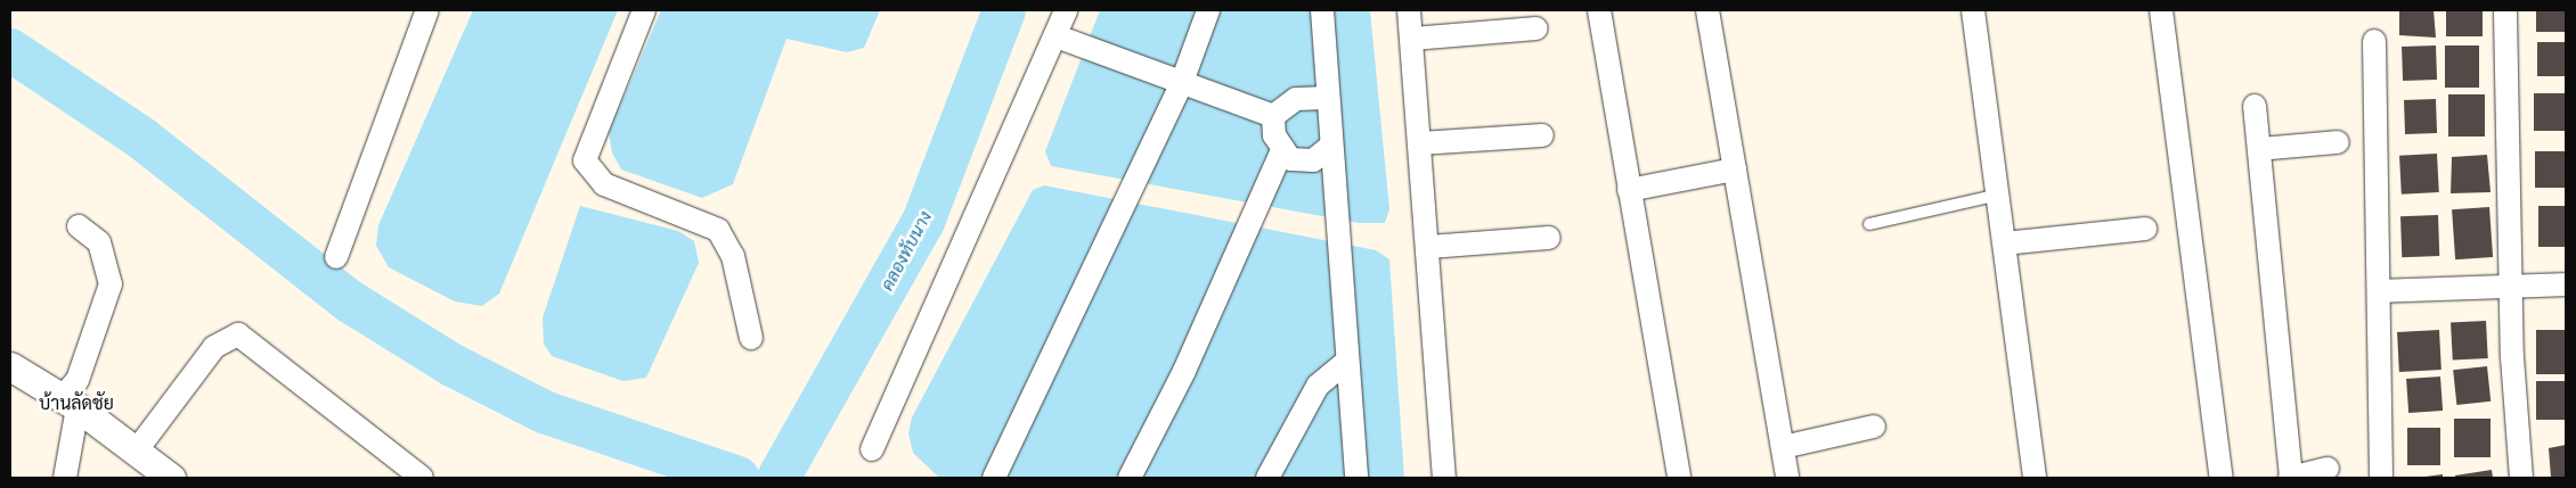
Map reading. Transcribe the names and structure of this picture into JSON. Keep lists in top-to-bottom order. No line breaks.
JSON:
{"districts":["บ้านลัดชัย"],"water":["คลองทับนาง"]}
